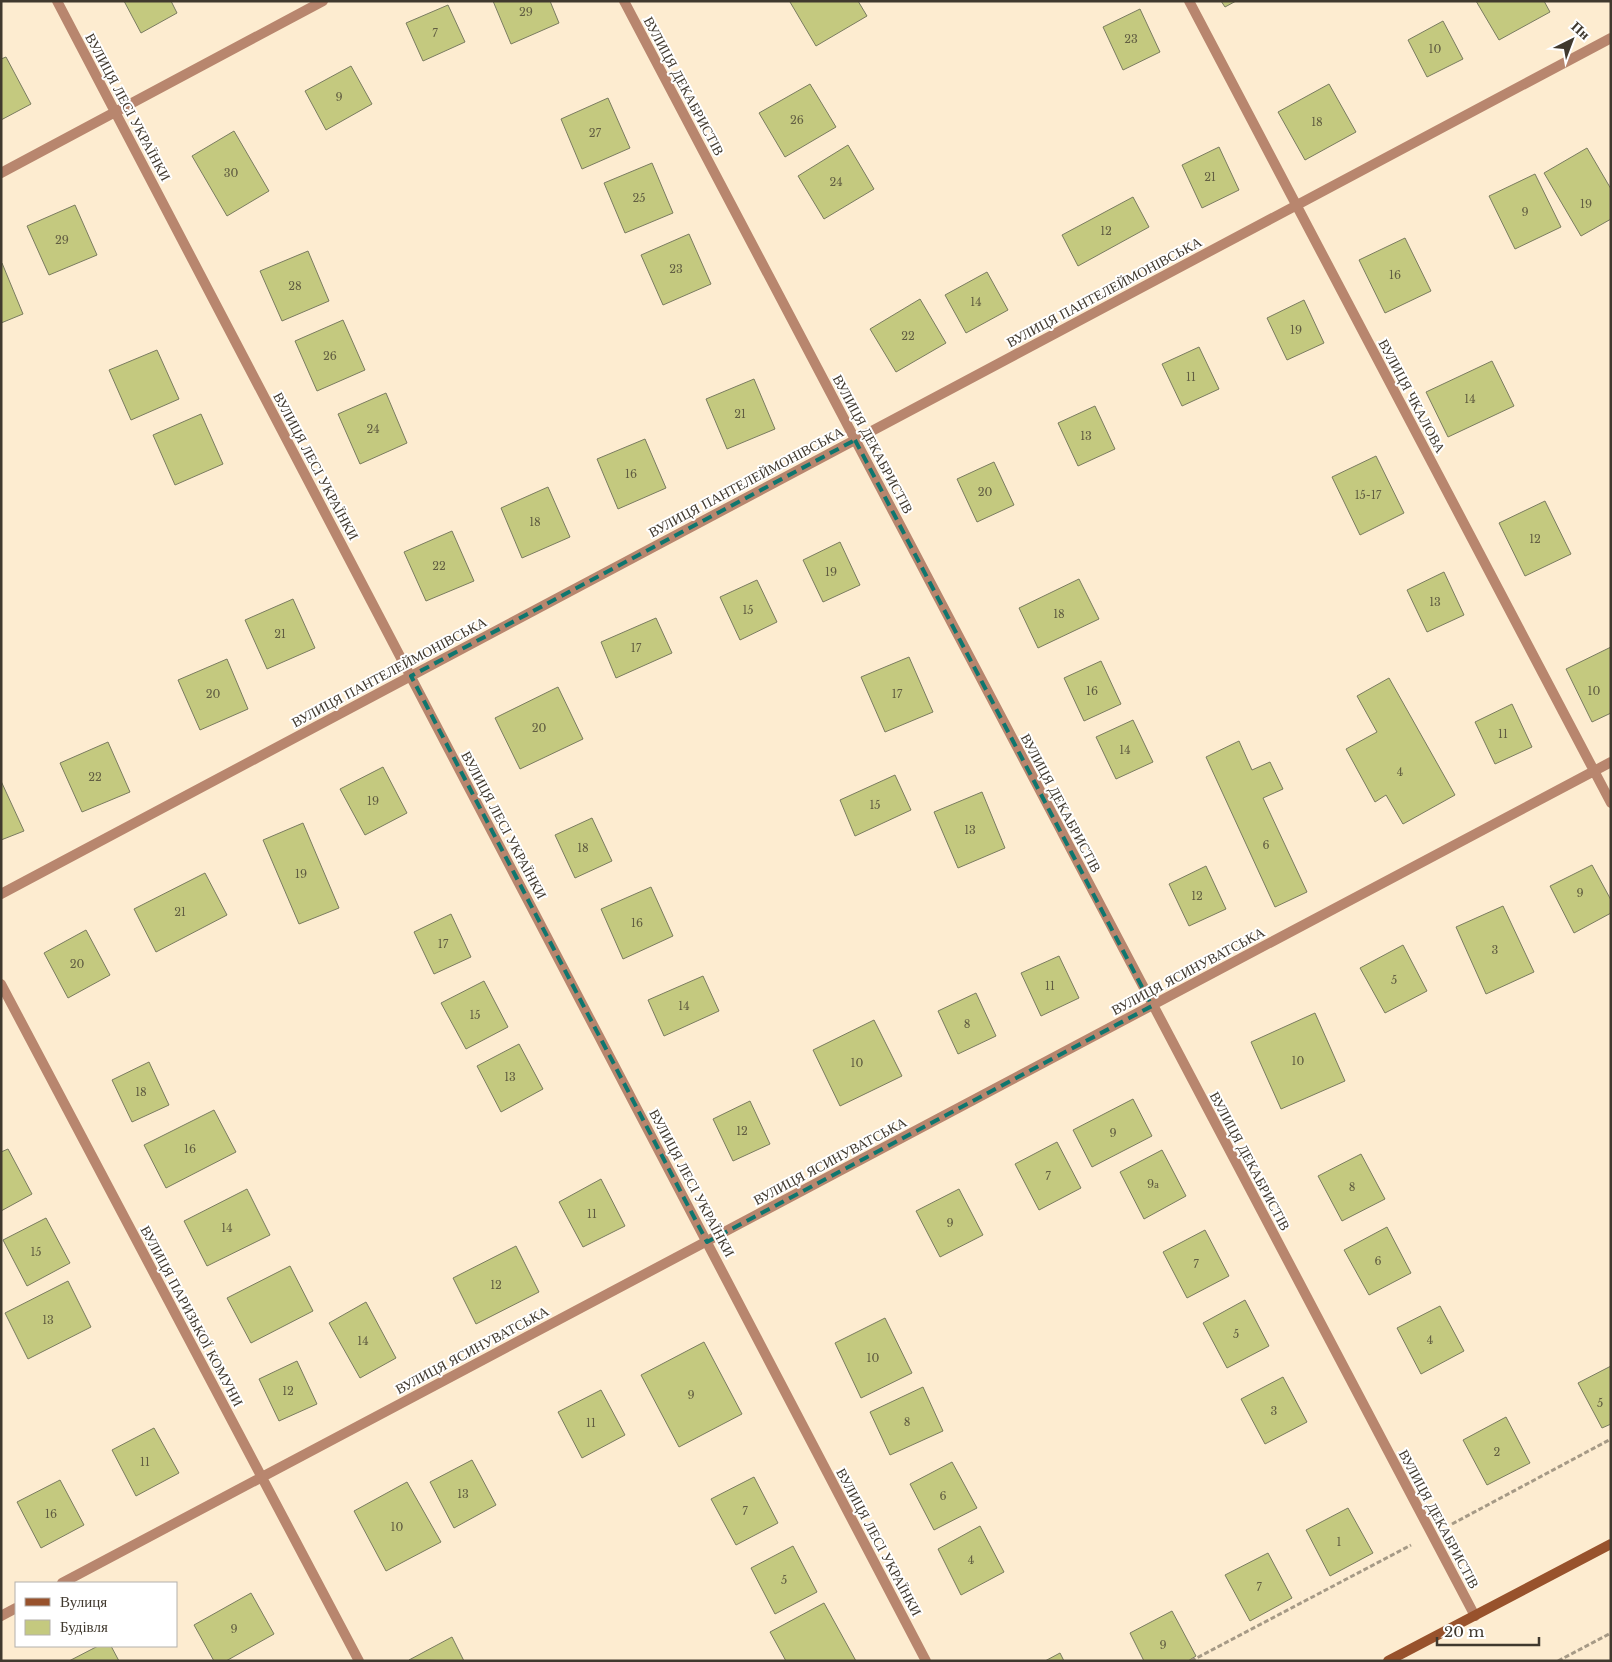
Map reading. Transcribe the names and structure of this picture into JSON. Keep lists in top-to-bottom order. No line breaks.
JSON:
{"streets":{"street":["ВУЛИЦЯ ДЕКАБРИСТІВ","ВУЛИЦЯ ЛЕСІ УКРАЇНКИ","ВУЛИЦЯ ПАНТЕЛЕЙМОНІВСЬКА","ВУЛИЦЯ ЧКАЛОВА","ВУЛИЦЯ ЯСИНУВАТСЬКА","ВУЛИЦЯ ПАРИЗЬКОЇ КОМУНИ"]},"crossings":[["ВУЛИЦЯ ДЕКАБРИСТІВ","ВУЛИЦЯ ПАНТЕЛЕЙМОНІВСЬКА"],["ВУЛИЦЯ ДЕКАБРИСТІВ","ВУЛИЦЯ ЯСИНУВАТСЬКА"],["ВУЛИЦЯ ЛЕСІ УКРАЇНКИ","ВУЛИЦЯ ПАНТЕЛЕЙМОНІВСЬКА"],["ВУЛИЦЯ ЛЕСІ УКРАЇНКИ","ВУЛИЦЯ ЯСИНУВАТСЬКА"],["ВУЛИЦЯ ПАНТЕЛЕЙМОНІВСЬКА","ВУЛИЦЯ ЧКАЛОВА"],["ВУЛИЦЯ ЧКАЛОВА","ВУЛИЦЯ ЯСИНУВАТСЬКА"],["ВУЛИЦЯ ЯСИНУВАТСЬКА","ВУЛИЦЯ ПАРИЗЬКОЇ КОМУНИ"]],"house_numbers":["29","7","23","10","9","26","18","27","30","21","24","25","19","9","12","29","23","16","28","14","19","22","26","11","14","21","24","13","16","20","15-17","18","12","22","19","13","15","18","21","17","16","10","20","17","20","11","14","4","22","19","15","13","6","18","19","9","12","21","16","17","3","20","5","11","14","15","8","10","10","13","18","12","9","16","7","9а","8","11","9","14","15","6","7","12","13","5","4","14","10","12","9","5","3","8","11","2","11","13","6","7","16","10","1","4","5","7","9","9"],"legend":["Вулиця","Будівля"],"scale_bar":"20 m","north":"top right"}
